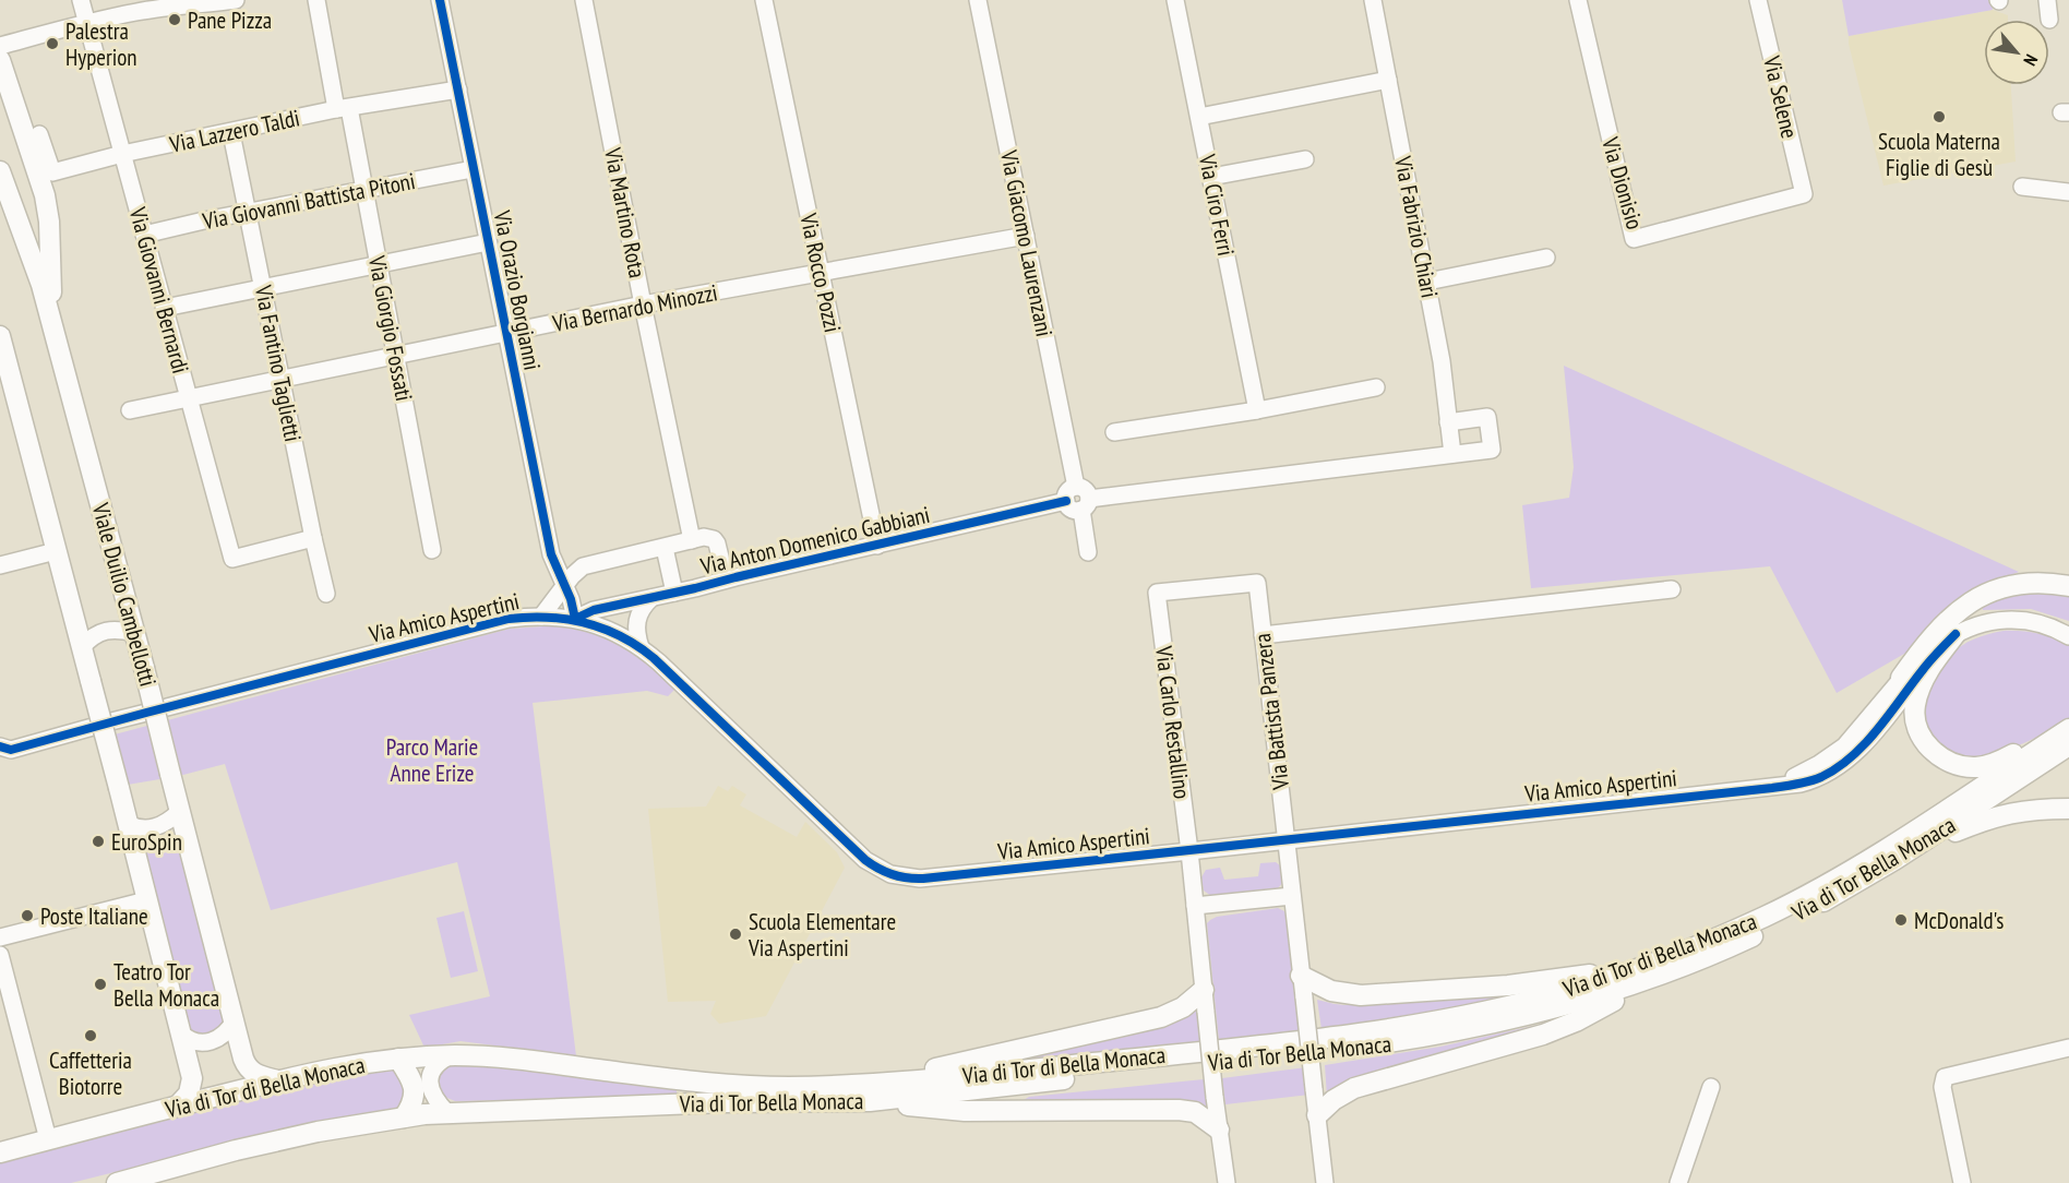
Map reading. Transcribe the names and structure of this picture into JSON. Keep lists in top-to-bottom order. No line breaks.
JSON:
{"streets":{"main road":["Viale Duilio Cambellotti","Via di Tor Bella Monaca","Via di Tor di Bella Monaca"],"street":["Via Selene","Via Lazzero Taldi","Via Dionisio","Via Giovanni Battista Pitoni","Via Ciro Ferri","Via Martino Rota","Via Fabrizio Chiari","Via Giacomo Laurenzani","Via Rocco Pozzi","Via Giovanni Bernardi","Via Orazio Borgianni","Via Bernardo Minozzi","Via Giorgio Fossati","Via Fantino Taglietti","Via Anton Domenico Gabbiani","Via Amico Aspertini","Via Battista Panzera","Via Carlo Restallino"]},"crossings":[["Via Selene","Via Dionisio"],["Via Lazzero Taldi","Via Giovanni Bernardi"],["Via Lazzero Taldi","Via Orazio Borgianni"],["Via Lazzero Taldi","Via Giorgio Fossati"],["Via Lazzero Taldi","Via Fantino Taglietti"],["Via Giovanni Battista Pitoni","Via Giovanni Bernardi"],["Via Giovanni Battista Pitoni","Via Orazio Borgianni"],["Via Giovanni Battista Pitoni","Via Giorgio Fossati"],["Via Giovanni Battista Pitoni","Via Fantino Taglietti"],["Via Martino Rota","Via Bernardo Minozzi"],["Via Martino Rota","Via Anton Domenico Gabbiani"],["Via Giacomo Laurenzani","Via Bernardo Minozzi"],["Via Giacomo Laurenzani","Via Anton Domenico Gabbiani"],["Via Rocco Pozzi","Via Bernardo Minozzi"],["Via Rocco Pozzi","Via Anton Domenico Gabbiani"],["Via Giovanni Bernardi","Via Bernardo Minozzi"],["Via Giovanni Bernardi","Via Fantino Taglietti"],["Via Orazio Borgianni","Via Bernardo Minozzi"],["Via Orazio Borgianni","Via Anton Domenico Gabbiani"],["Via Orazio Borgianni","Via Amico Aspertini"],["Via Bernardo Minozzi","Via Giorgio Fossati"],["Via Bernardo Minozzi","Via Fantino Taglietti"],["Via Anton Domenico Gabbiani","Via Amico Aspertini"],["Viale Duilio Cambellotti","Via di Tor di Bella Monaca"],["Via Amico Aspertini","Via Battista Panzera"],["Via Amico Aspertini","Via Carlo Restallino"],["Via Battista Panzera","Via Carlo Restallino"],["Via di Tor Bella Monaca","Via di Tor di Bella Monaca"]],"parks":["Parco Marie Anne Erize"],"places":["Pane Pizza","Palestra Hyperion","Scuola Materna Figlie di Gesù","EuroSpin","Poste Italiane","McDonald's","Scuola Elementare Via Aspertini","Teatro Tor Bella Monaca","Caffetteria Biotorre"],"north":"bottom right"}
